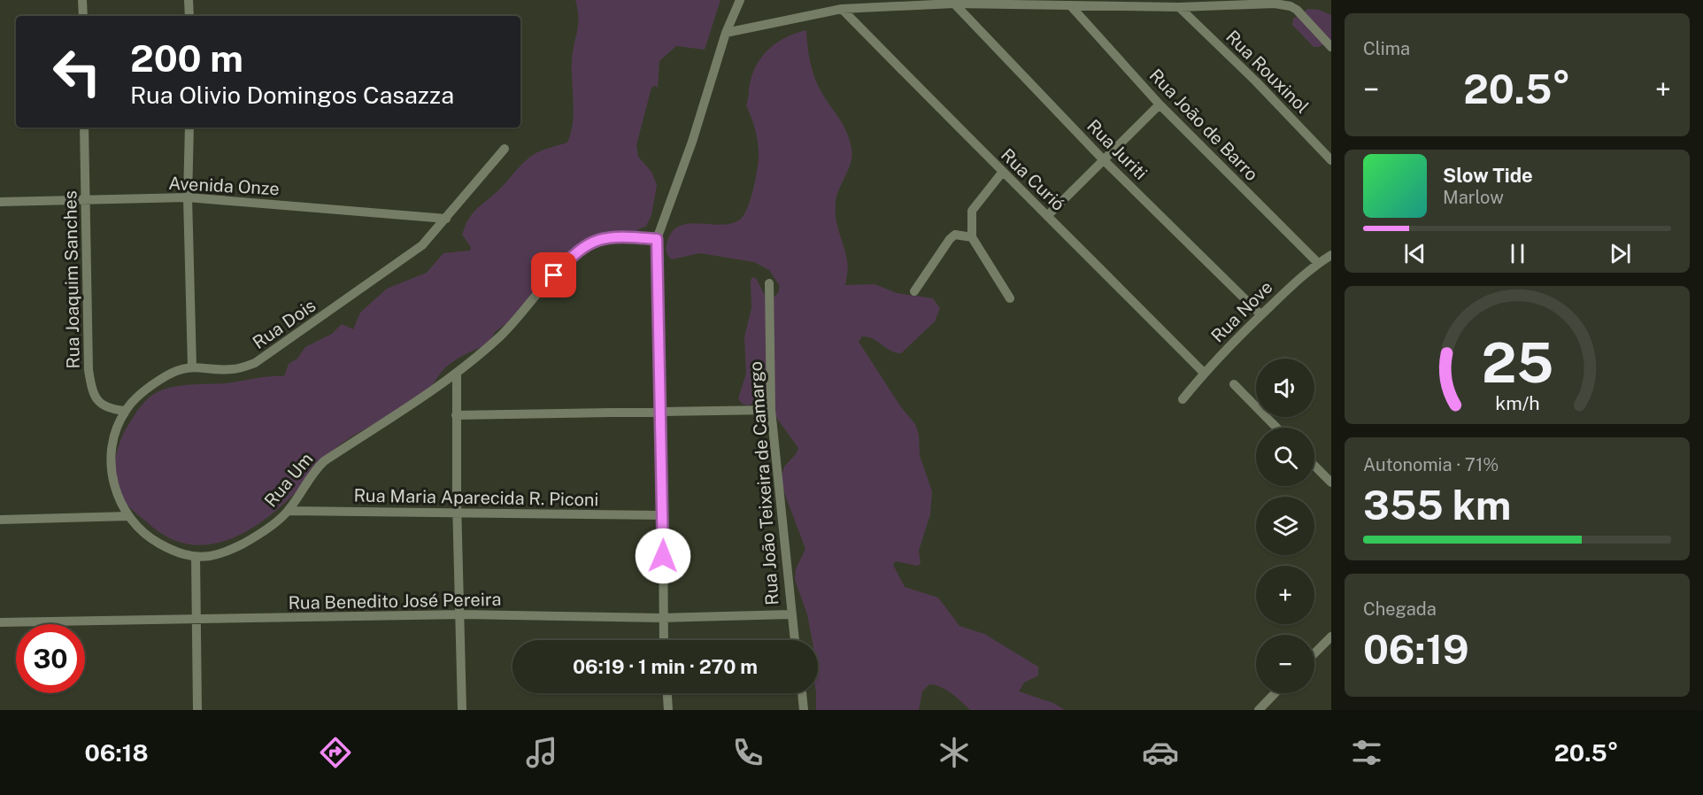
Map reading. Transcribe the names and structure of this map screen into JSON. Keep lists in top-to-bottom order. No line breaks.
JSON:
{"streets":{"street":["Rua Rouxinol","Rua João de Barro","Rua Juriti","Rua Curió","Avenida Onze","Rua Joaquim Sanches","Rua Nove","Rua Dois","Rua Um","Rua João Teixeira de Camargo","Rua Maria Aparecida R. Piconi","Rua Benedito José Pereira"]},"crossings":[["Rua João de Barro","Rua Nove"],["Rua Juriti","Rua Nove"],["Rua Curió","Rua Nove"],["Avenida Onze","Rua Joaquim Sanches"],["Avenida Onze","Rua Dois"],["Rua Joaquim Sanches","Rua Dois"],["Rua Dois","Rua Um"],["Rua Um","Rua Maria Aparecida R. Piconi"],["Rua João Teixeira de Camargo","Rua Benedito José Pereira"]],"page":{"tile":["Clima",["Autonomia · 71%","355 km"],["Chegada","06:19"]],"turn":["200 m","Rua Olivio Domingos Casazza"],"heat":["−","20.5°","+"],"song":["Slow Tide","Marlow"],"map_buttons":["+","−"],"limit":"30","trip":"06:19 · 1 min · 270 m","tabs":["06:18","20.5°"],"gauge":["25","km/h"]}}
